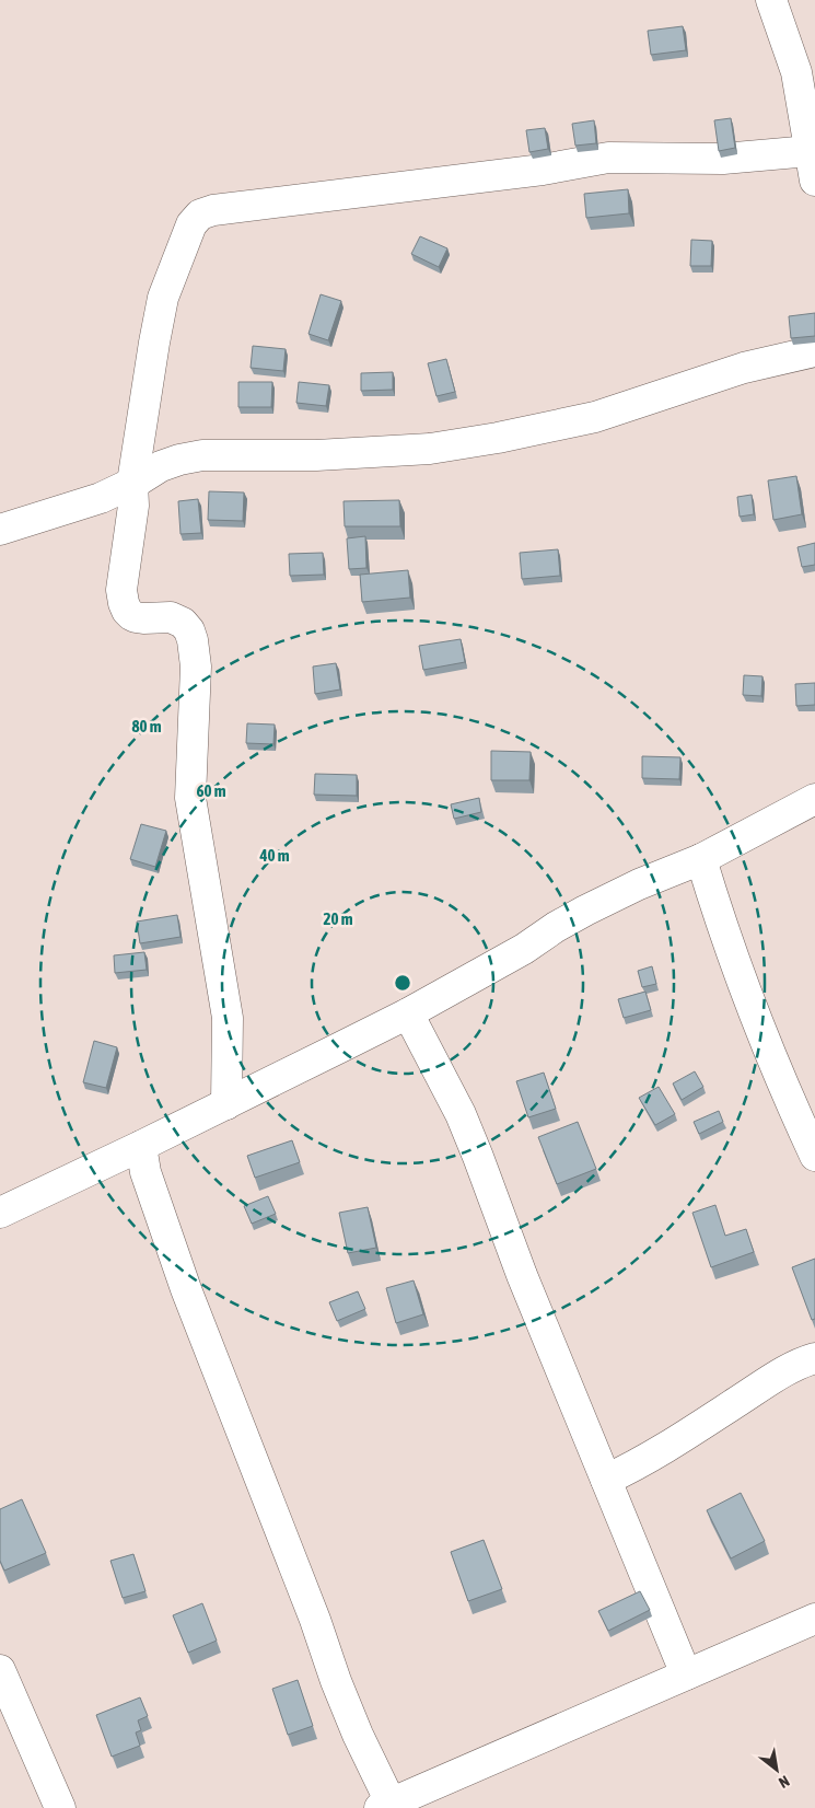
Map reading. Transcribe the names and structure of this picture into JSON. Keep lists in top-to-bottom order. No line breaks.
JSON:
{"north":"bottom right","rings":["80 m","60 m","40 m","20 m"]}
